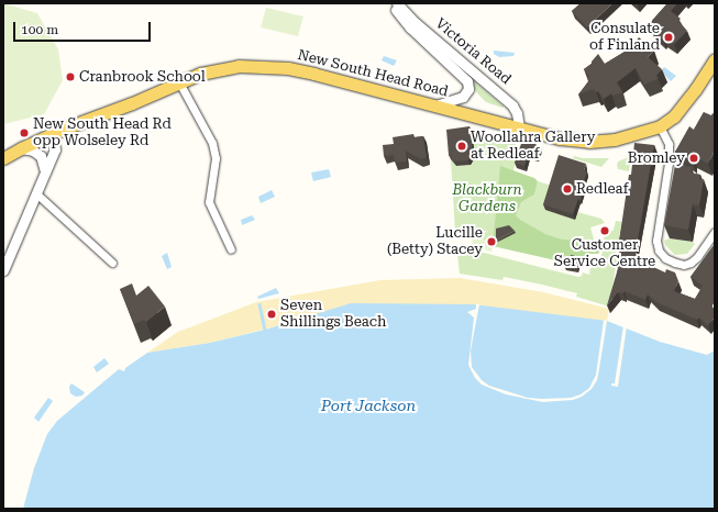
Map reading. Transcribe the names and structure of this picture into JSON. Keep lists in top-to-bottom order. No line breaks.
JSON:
{"streets":{"main road":["New South Head Road"],"street":["Victoria Road"]},"crossings":[["Victoria Road","New South Head Road"]],"water":["Port Jackson"],"parks":["Blackburn Gardens"],"places":["Consulate of Finland","Cranbrook School","New South Head Rd opp Wolseley Rd","Woollahra Gallery at Redleaf","Bromley","Redleaf","Customer Service Centre","Lucille (Betty) Stacey","Seven Shillings Beach"],"scale_bar":"100 m"}
